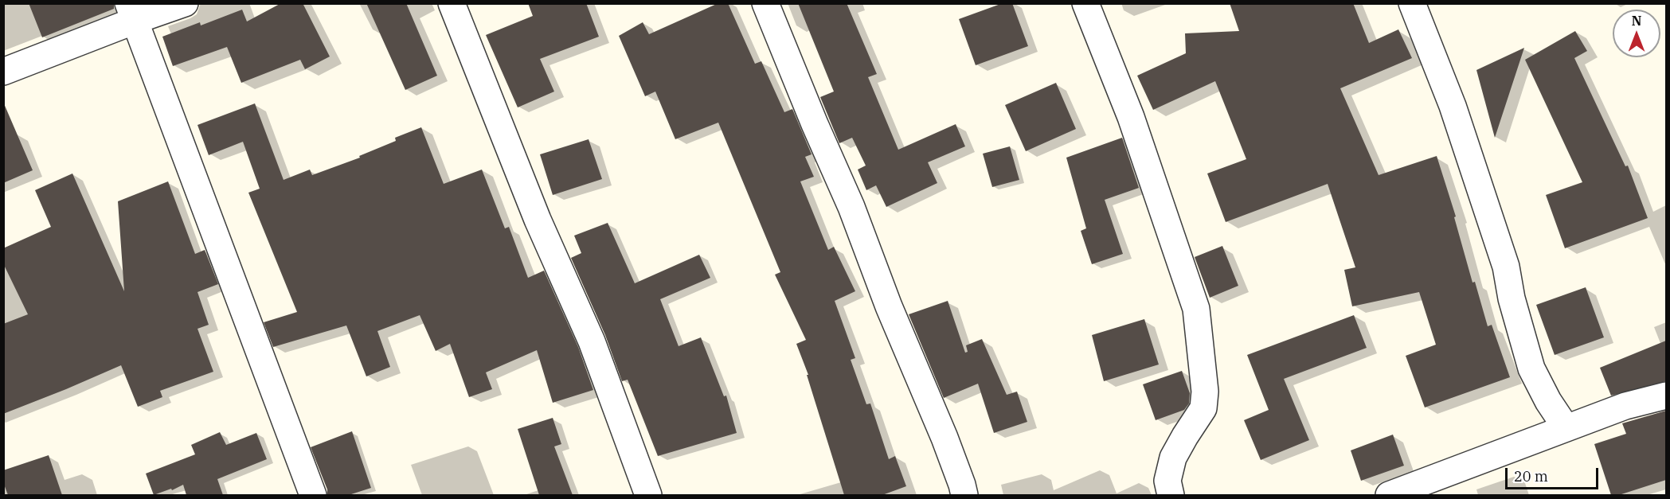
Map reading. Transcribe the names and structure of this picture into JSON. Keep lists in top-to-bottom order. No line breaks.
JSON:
{"scale_bar":"20 m","north":"top"}
